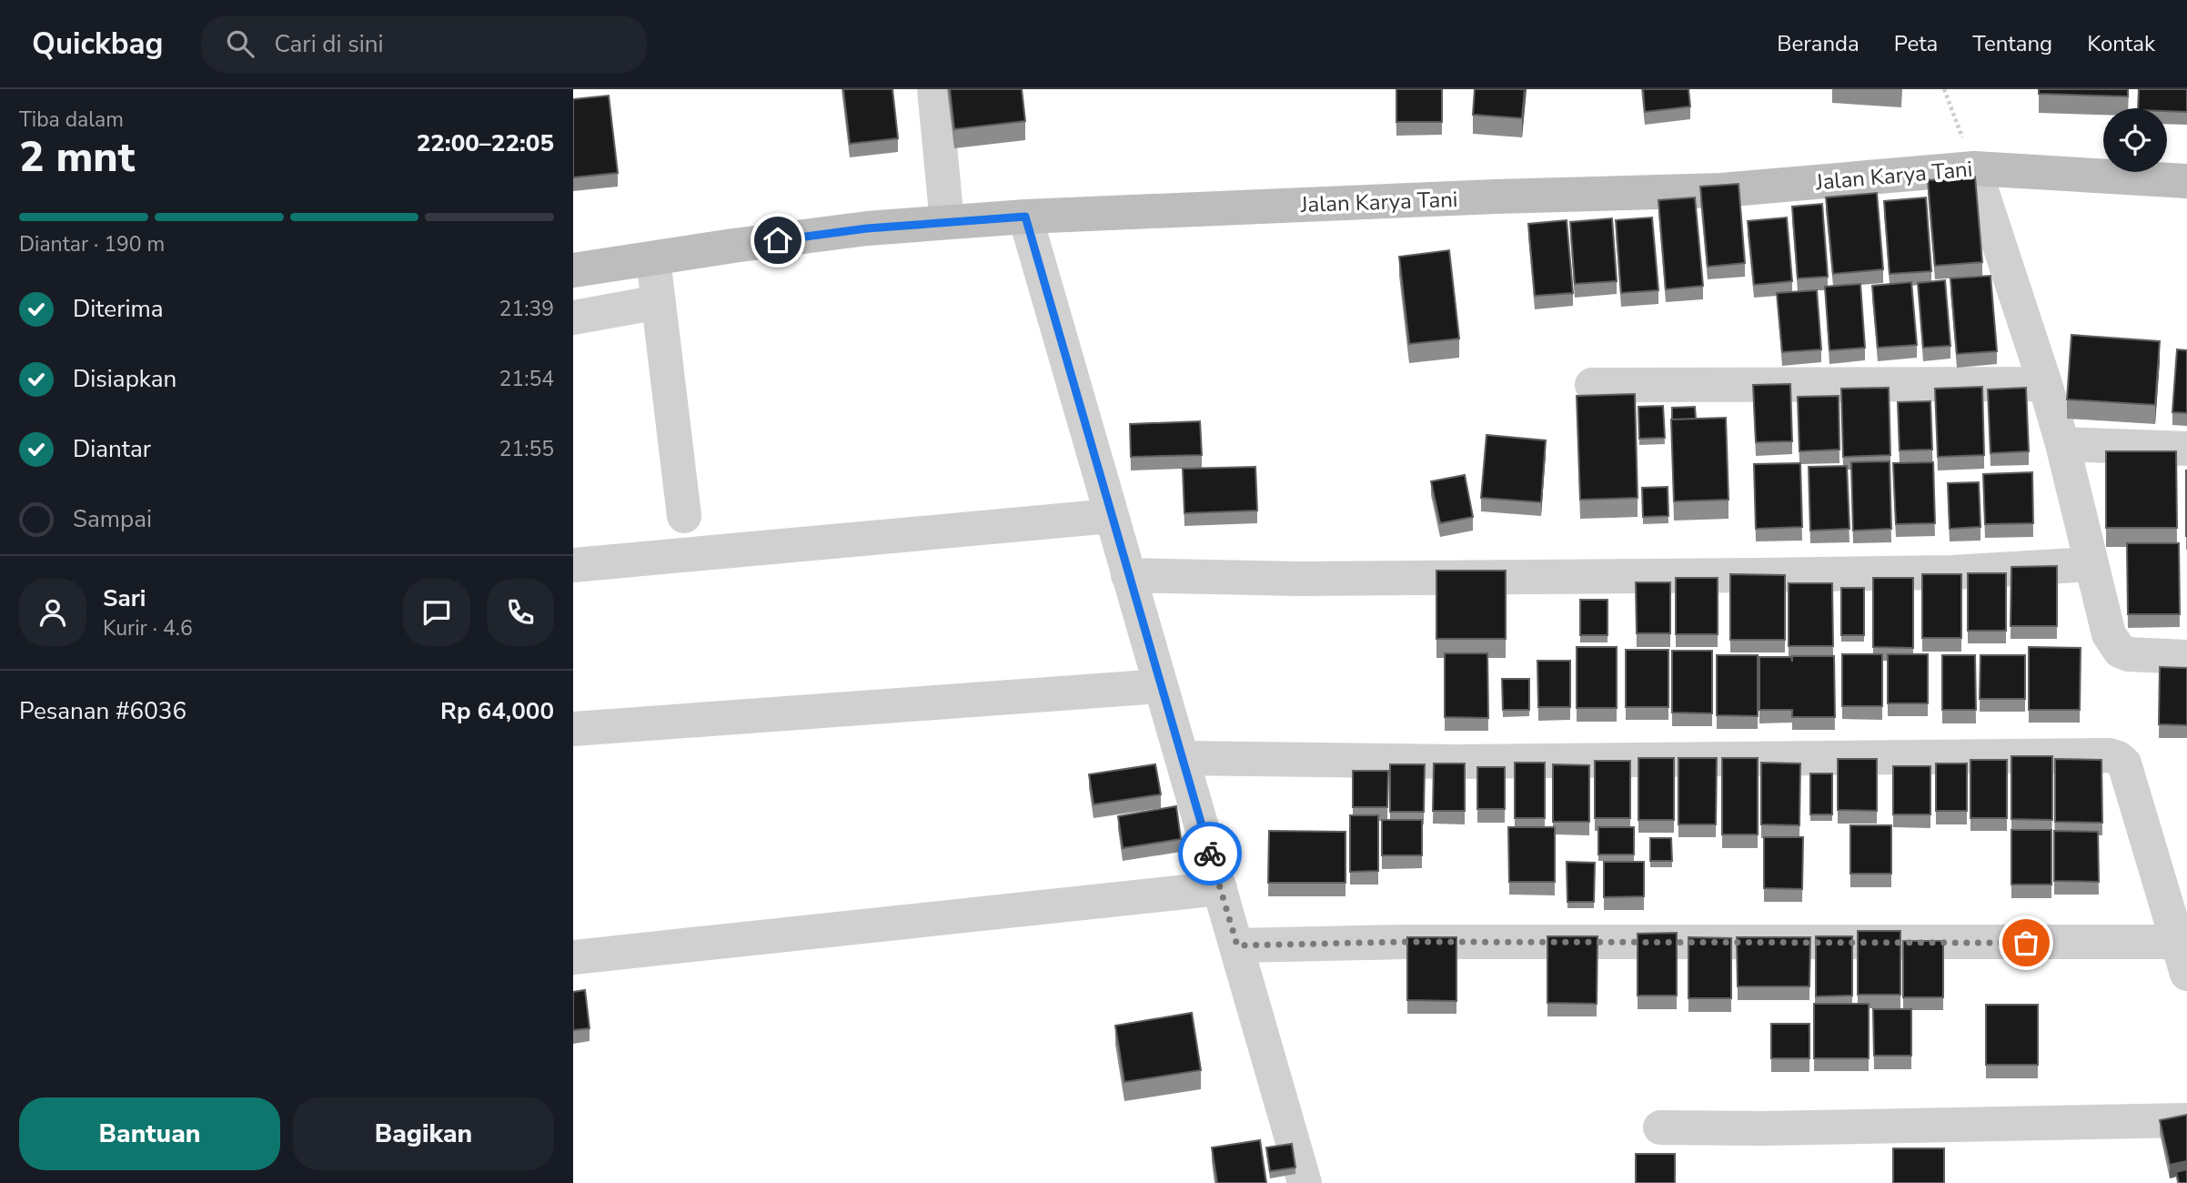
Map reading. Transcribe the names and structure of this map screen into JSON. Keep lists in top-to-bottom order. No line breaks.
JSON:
{"streets":{"street":["Jalan Karya Tani"]},"page":{"header":"Quickbag","search":"Cari di sini","nav":["Beranda","Peta","Tentang","Kontak"],"heading":["2 mnt","Tiba dalam","22:00–22:05"],"panel":["Sari","Kurir · 4.6","Pesanan #6036","Rp 64,000"],"bar":"Diantar · 190 m","list":[["Diterima","21:39"],["Disiapkan","21:54"],["Diantar","21:55"],"Sampai"],"buttons":["Bantuan","Bagikan"]}}
